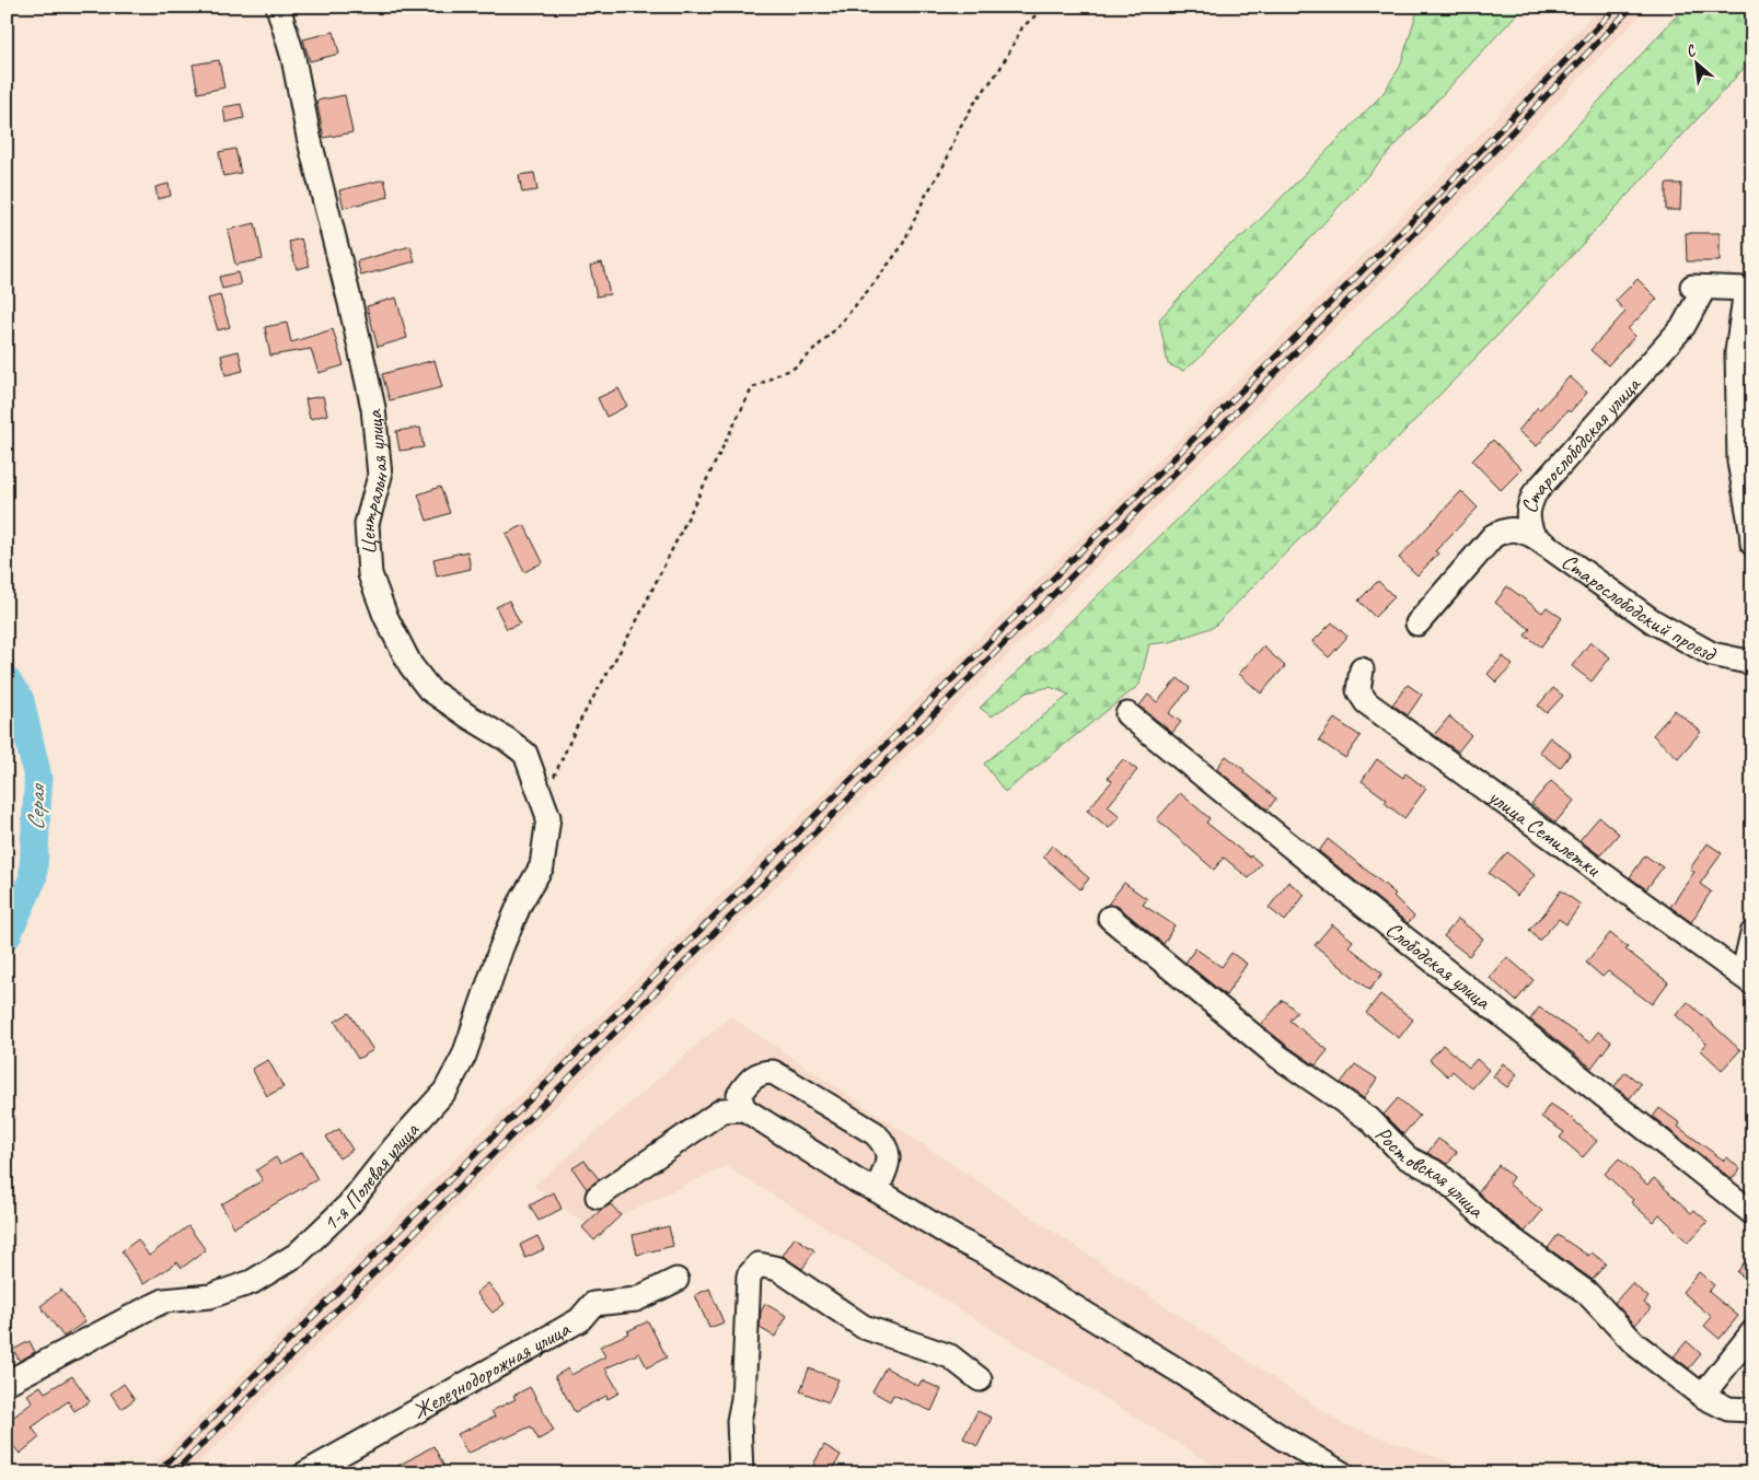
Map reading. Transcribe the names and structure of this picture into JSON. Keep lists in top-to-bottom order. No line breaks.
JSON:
{"streets":{"street":["Старослободская улица","Центральная улица","Старослободский проезд","улица Семилетки","Слободская улица","Ростовская улица","1-я Полевая улица","Железнодорожная улица"]},"crossings":[["Старослободская улица","Старослободский проезд"],["Центральная улица","1-я Полевая улица"]],"water":["Серая"],"north":"top left"}
